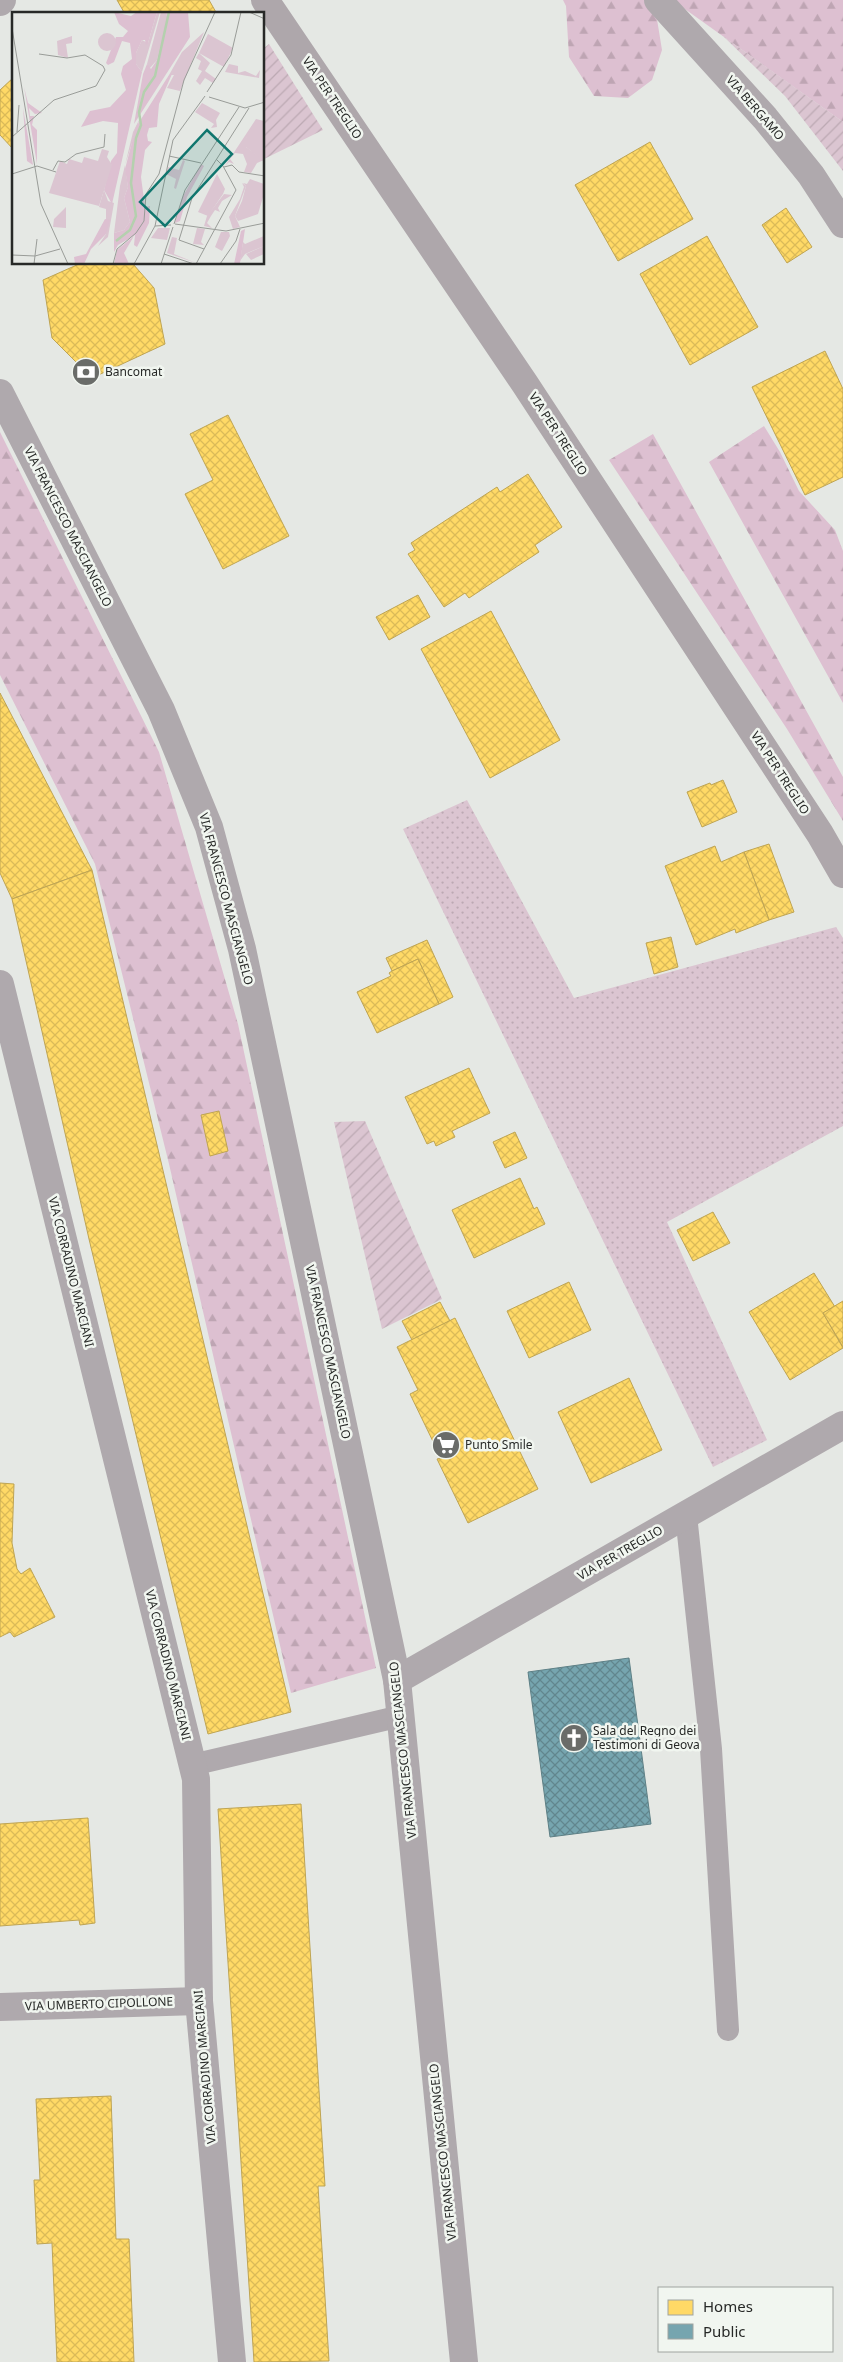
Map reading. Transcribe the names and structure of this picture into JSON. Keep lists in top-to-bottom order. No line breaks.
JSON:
{"streets":{"main road":["VIA PER TREGLIO"],"street":["VIA BERGAMO","VIA FRANCESCO MASCIANGELO","VIA CORRADINO MARCIANI","VIA UMBERTO CIPOLLONE"]},"crossings":[["VIA PER TREGLIO","VIA FRANCESCO MASCIANGELO"],["VIA CORRADINO MARCIANI","VIA UMBERTO CIPOLLONE"]],"places":{"bank":["Bancomat"],"supermarket":["Punto Smile"],"church":["Sala del Regno dei Testimoni di Geova"]},"legend":["Homes","Public"]}
